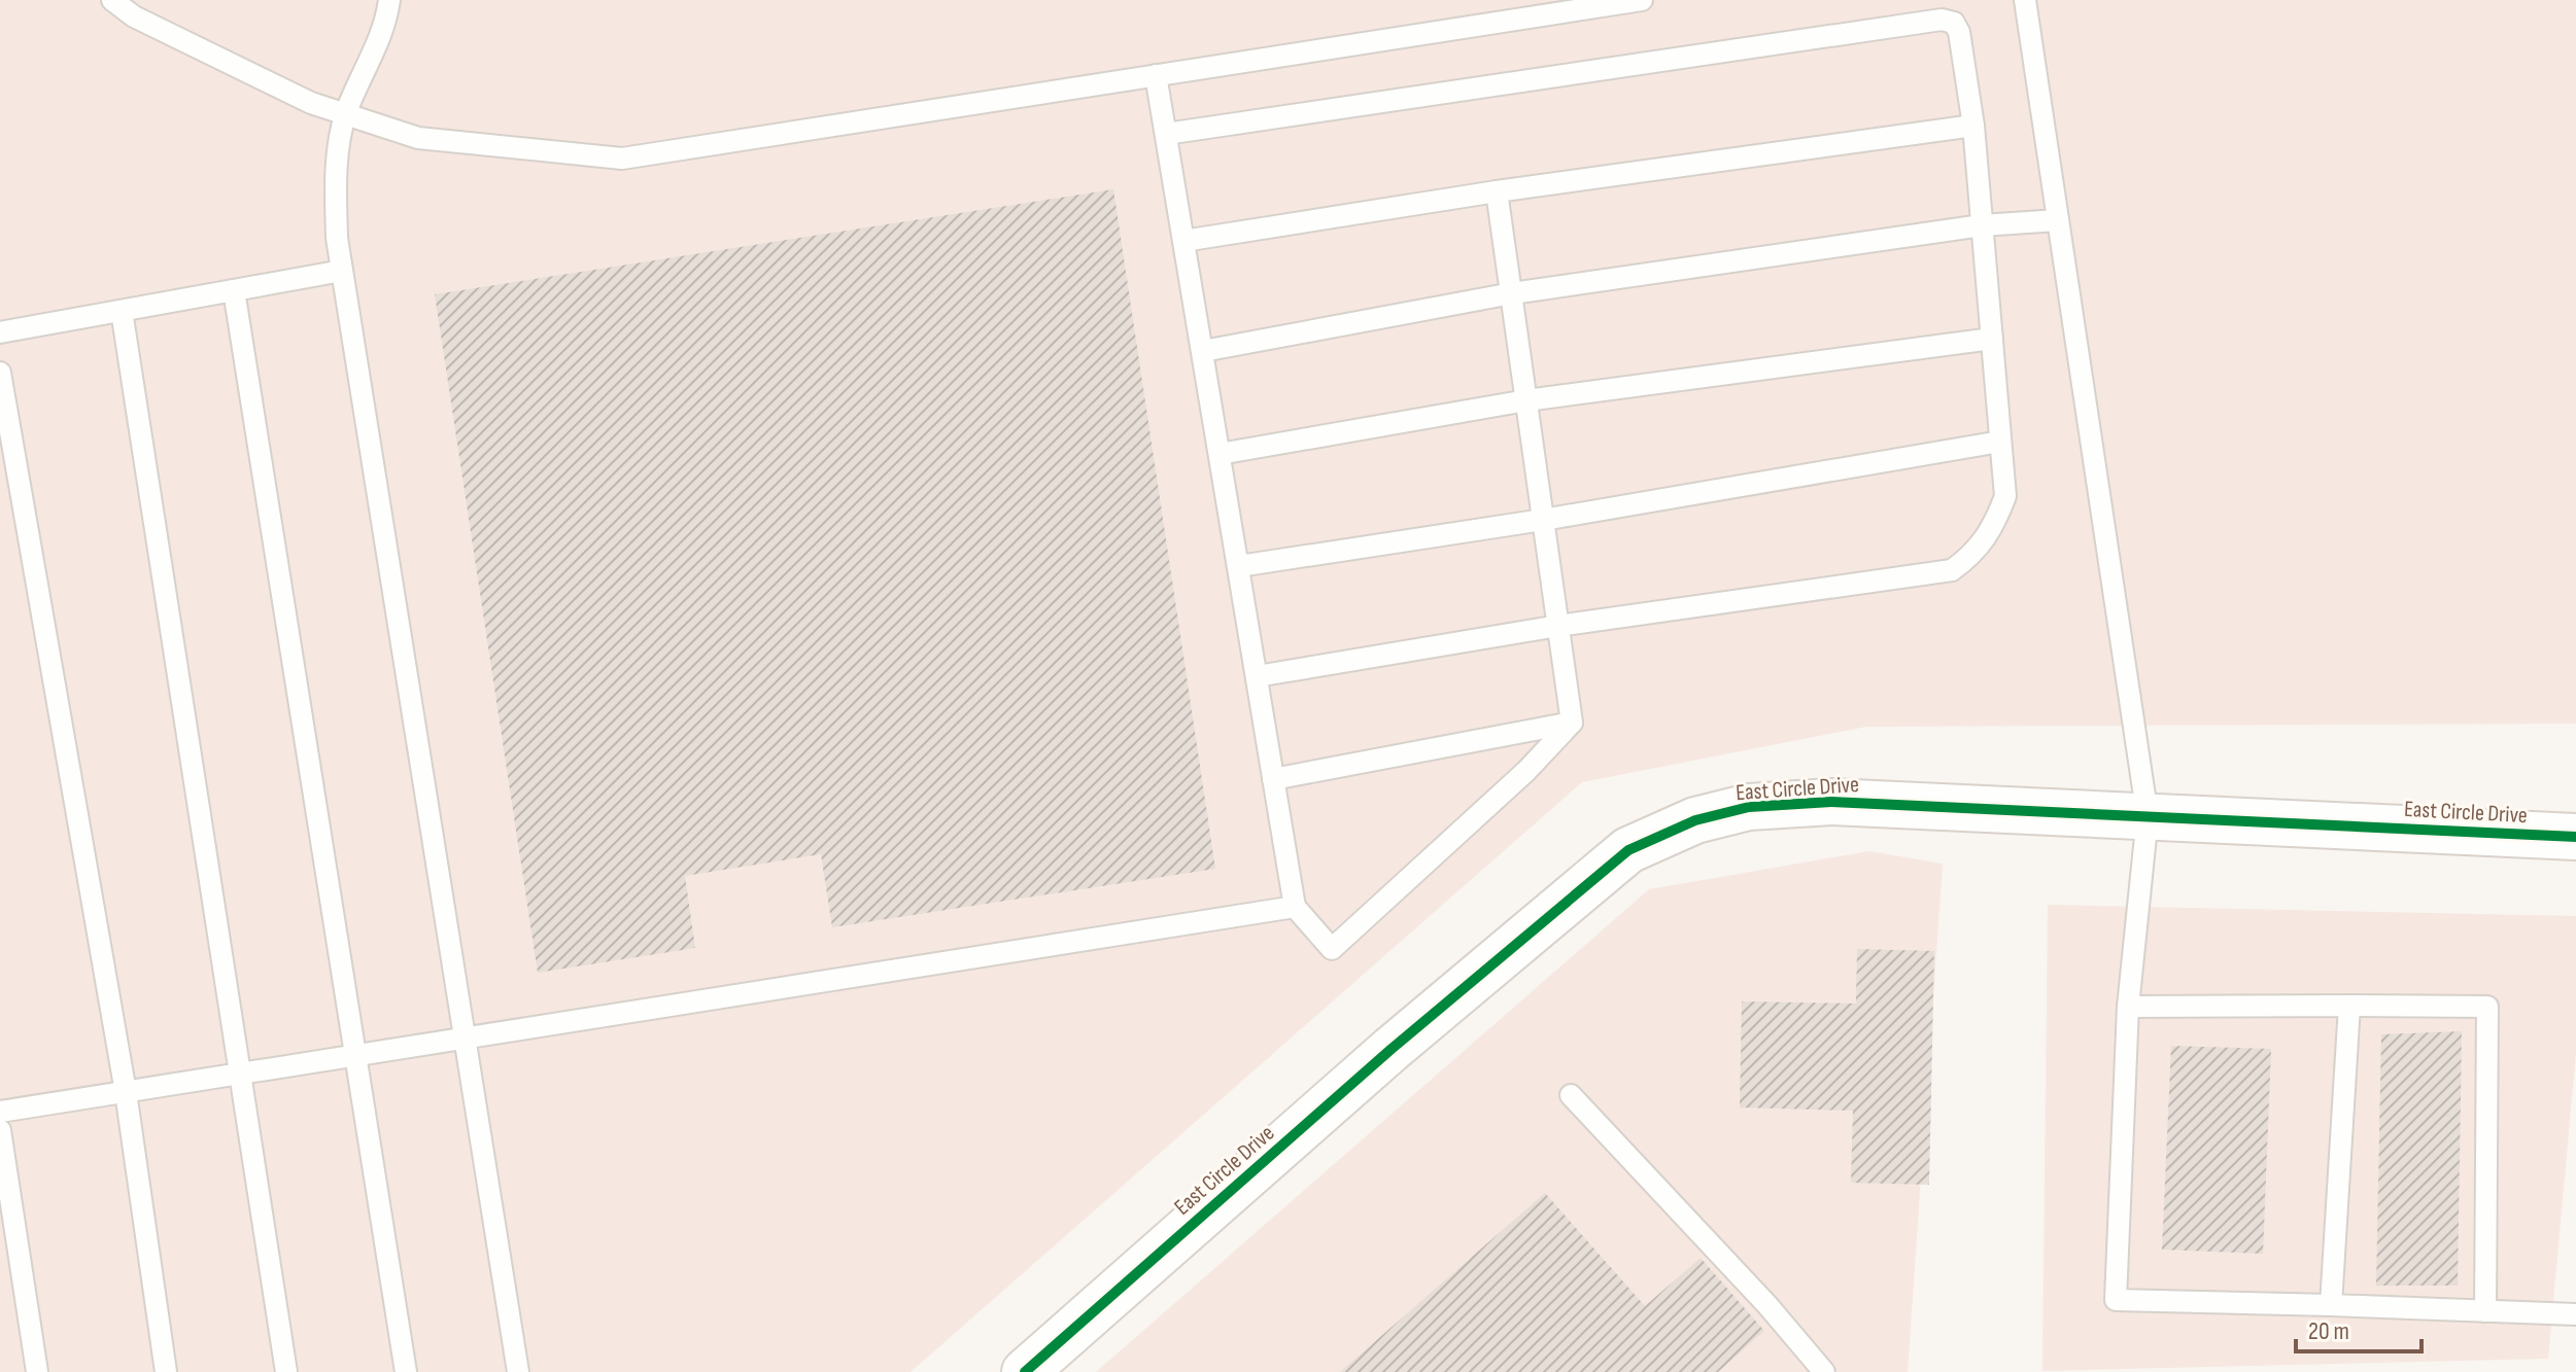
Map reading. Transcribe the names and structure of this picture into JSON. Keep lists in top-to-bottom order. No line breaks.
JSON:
{"streets":{"street":["East Circle Drive"]},"scale_bar":"20 m"}
